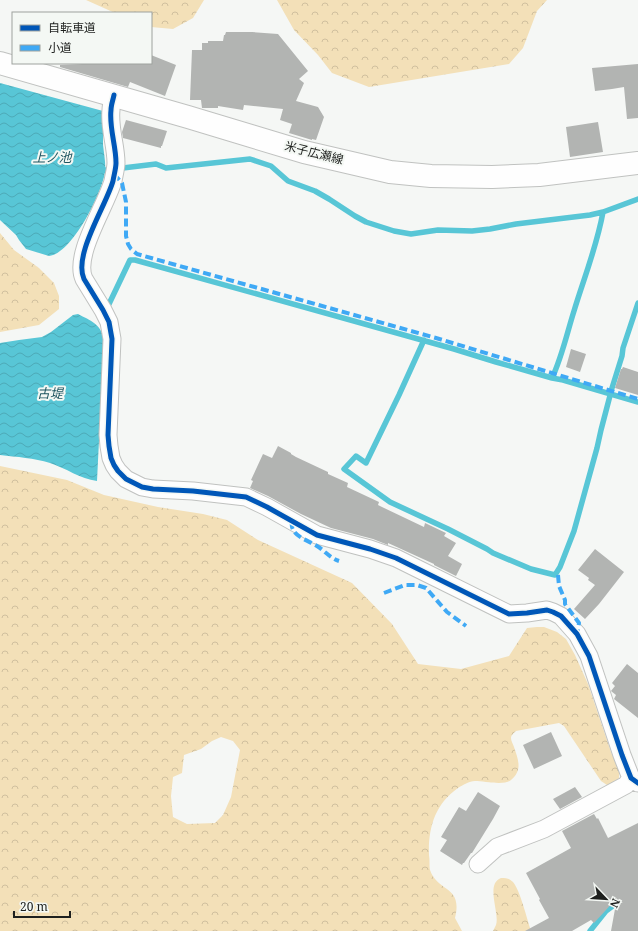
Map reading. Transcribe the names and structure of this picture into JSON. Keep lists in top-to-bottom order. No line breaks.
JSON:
{"streets":{"main road":["米子広瀬線"]},"water":["上ノ池","古堤"],"legend":["自転車道","小道"],"scale_bar":"20 m","north":"bottom right"}
